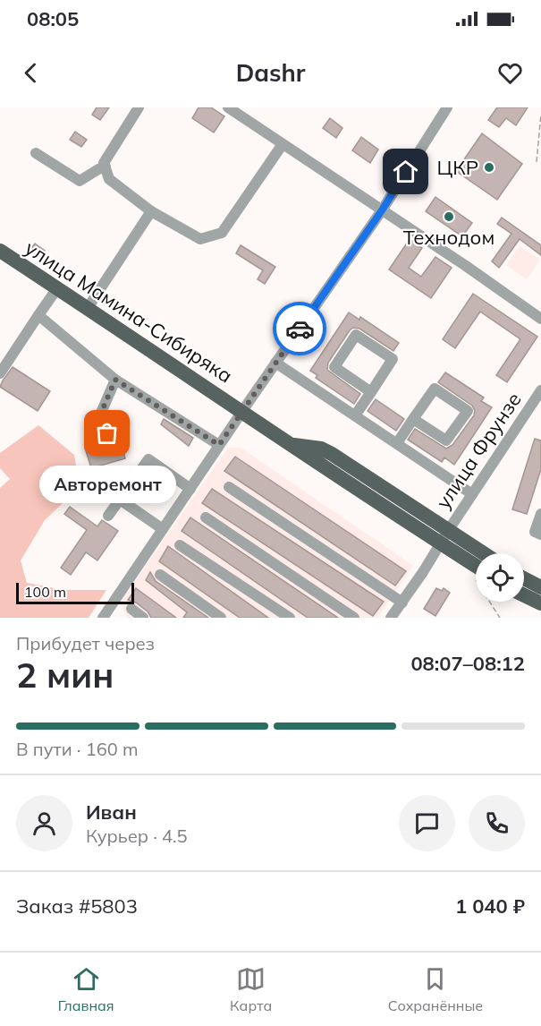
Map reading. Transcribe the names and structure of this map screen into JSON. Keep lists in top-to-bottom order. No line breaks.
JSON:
{"streets":{"main road":["улица Мамина-Сибиряка"],"street":["улица Фрунзе"]},"crossings":[["улица Мамина-Сибиряка","улица Фрунзе"]],"places":["ЦКР","Технодом","Авторемонт"],"scale_bar":"100 m","page":{"status":"08:05","header":"Dashr","bubble":"Авторемонт","scale":"100 m","heading":["2 мин","Прибудет через","08:07–08:12"],"panel":["Иван","Курьер · 4.5","Заказ #5803","1 040 ₽"],"bar":"В пути · 160 m","tabs":["Главная","Карта","Сохранённые"]}}
